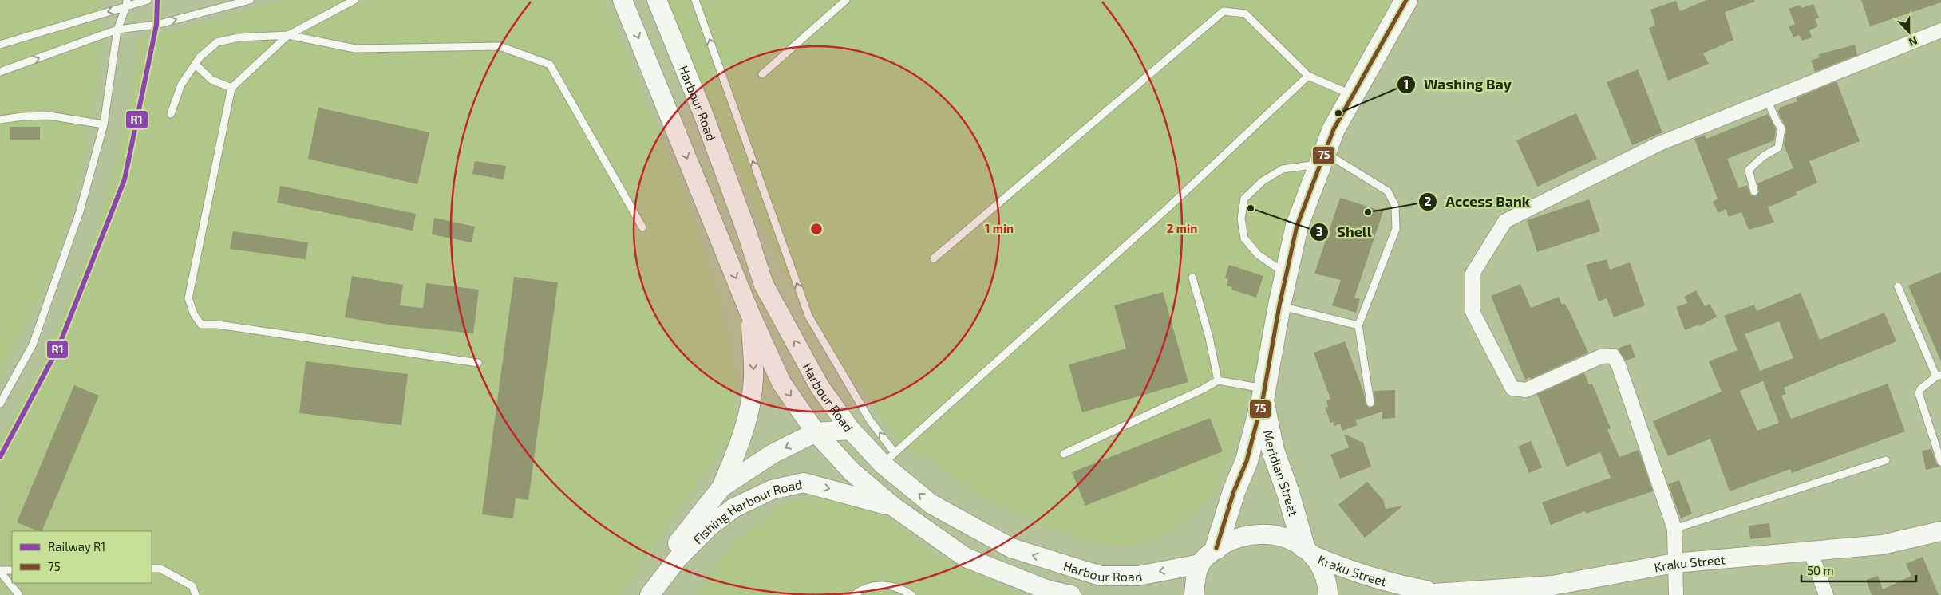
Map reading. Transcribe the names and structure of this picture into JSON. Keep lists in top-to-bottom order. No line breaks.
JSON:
{"streets":{"main road":["Harbour Road","Meridian Street","Fishing Harbour Road","Kraku Street"]},"crossings":[["Harbour Road","Fishing Harbour Road"],["Meridian Street","Kraku Street"]],"places":["Washing Bay","Shell","Access Bank"],"lines":["rail line R1","transit line 75"],"legend":["Railway R1","75"],"scale_bar":"50 m","north":"bottom","rings":["1 min","2 min"]}
